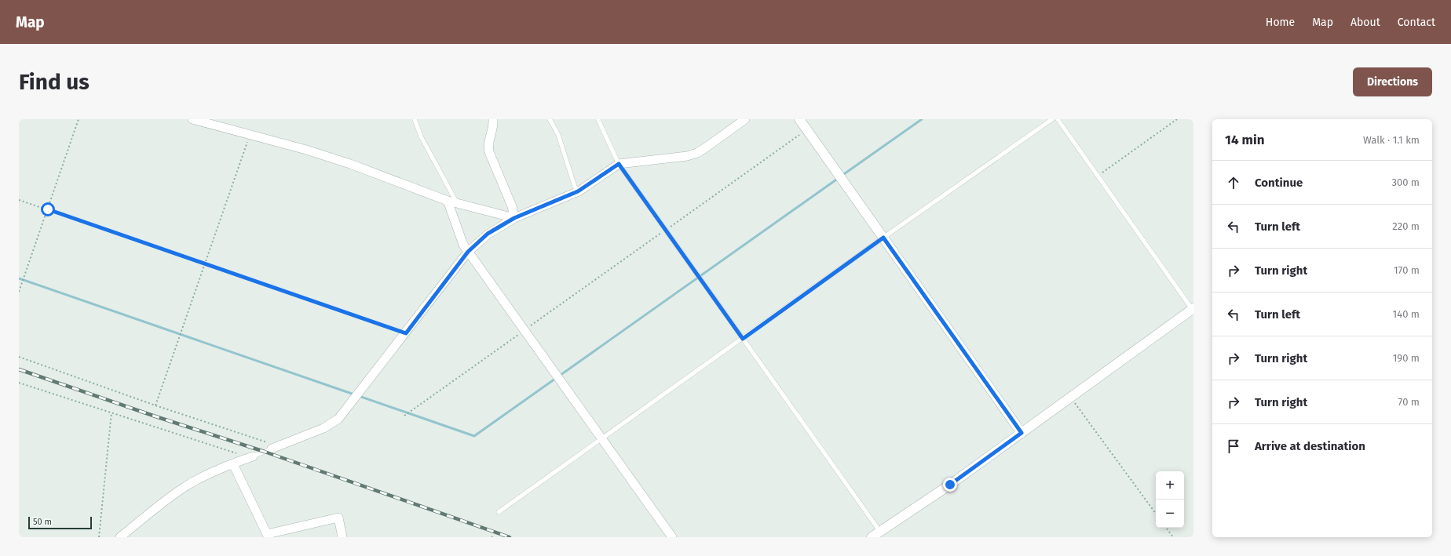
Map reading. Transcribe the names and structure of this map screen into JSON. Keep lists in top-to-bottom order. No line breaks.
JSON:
{"scale_bar":"50 m","page":{"header":"Map","nav":["Home","Map","About","Contact"],"buttons":"Directions","title":"Find us","heading":["14 min","Walk · 1.1 km"],"list":[["Continue","300 m"],["Turn left","220 m"],["Turn right","170 m"],["Turn left","140 m"],["Turn right","190 m"],["Turn right","70 m"],"Arrive at destination"],"map_buttons":["+","−"],"scale":"50 m"}}
